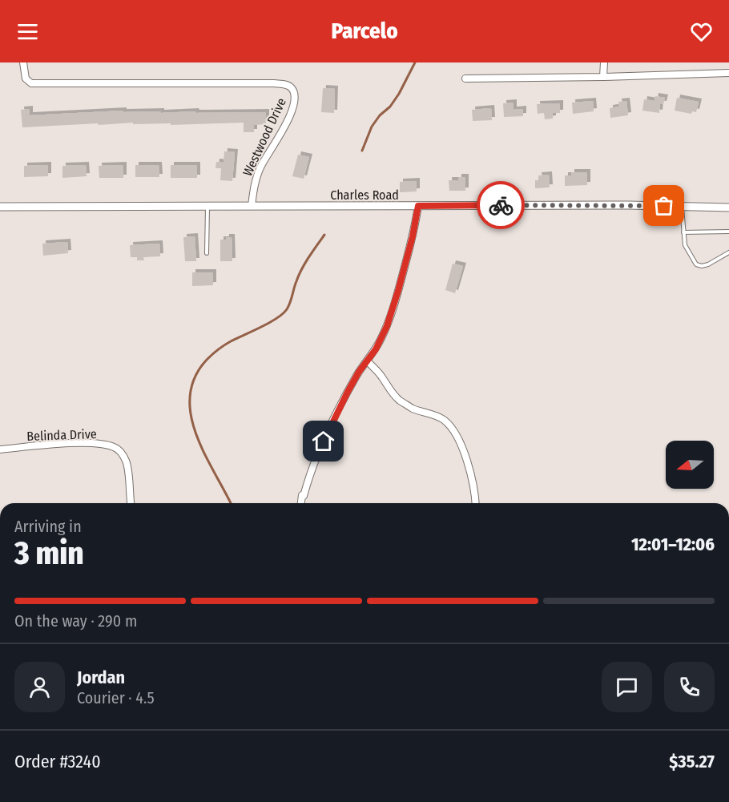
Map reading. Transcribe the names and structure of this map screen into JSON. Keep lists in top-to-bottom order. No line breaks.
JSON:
{"streets":{"street":["Westwood Drive","Charles Road","Belinda Drive"]},"crossings":[["Westwood Drive","Charles Road"]],"north":"left","page":{"header":"Parcelo","heading":["3 min","Arriving in","12:01–12:06"],"panel":["Jordan","Courier · 4.5","Order #3240","$35.27"],"bar":"On the way · 290 m"}}
